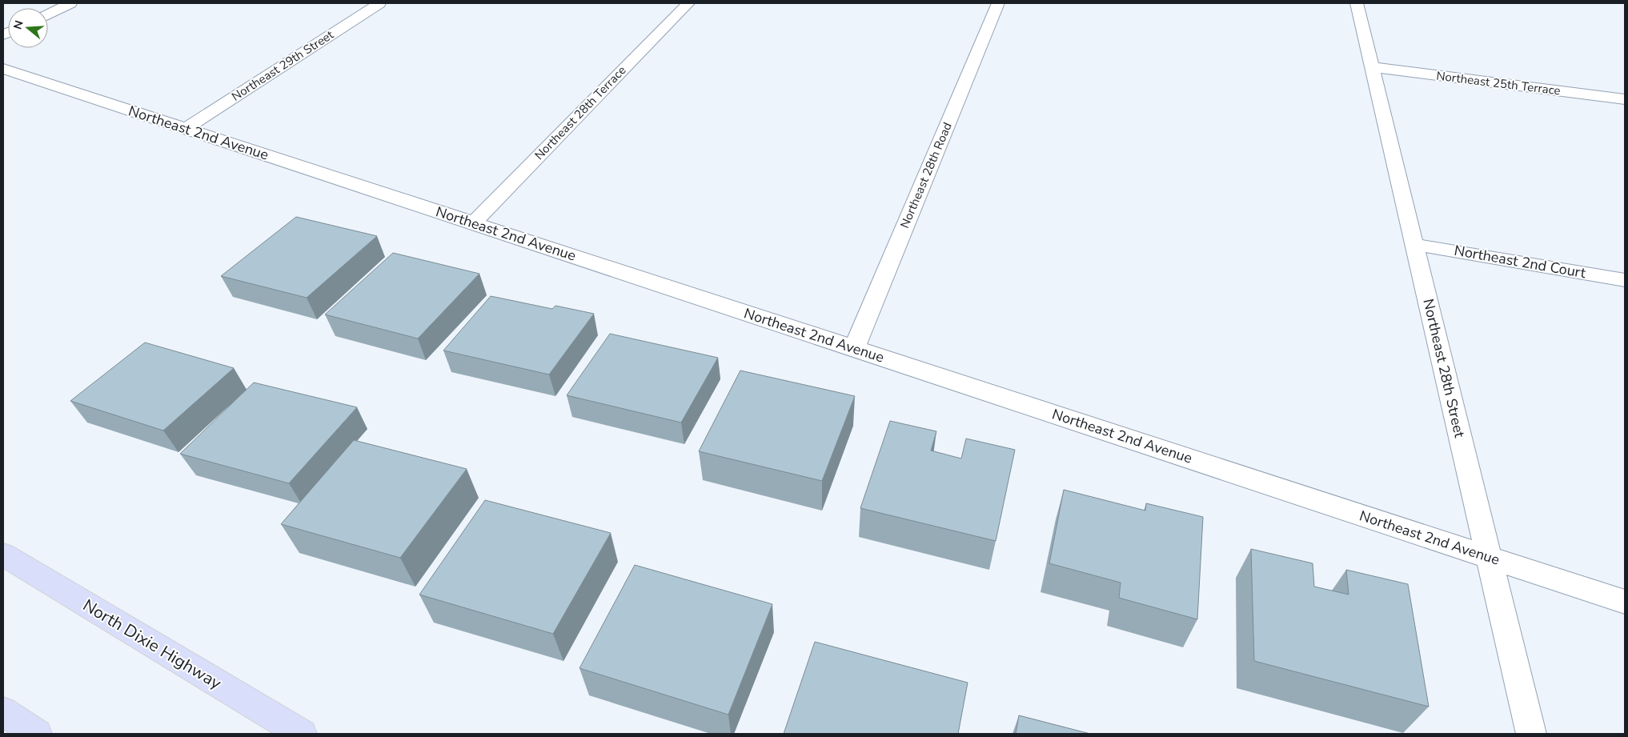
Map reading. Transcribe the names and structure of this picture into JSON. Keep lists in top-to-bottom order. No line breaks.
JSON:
{"streets":{"main road":["North Dixie Highway"],"street":["Northeast 29th Street","Northeast 25th Terrace","Northeast 28th Terrace","Northeast 2nd Avenue","Northeast 28th Road","Northeast 2nd Court","Northeast 28th Street"]},"crossings":[["Northeast 29th Street","Northeast 2nd Avenue"],["Northeast 25th Terrace","Northeast 28th Street"],["Northeast 28th Terrace","Northeast 2nd Avenue"],["Northeast 2nd Avenue","Northeast 28th Road"],["Northeast 2nd Avenue","Northeast 28th Street"],["Northeast 2nd Court","Northeast 28th Street"]],"north":"left"}
